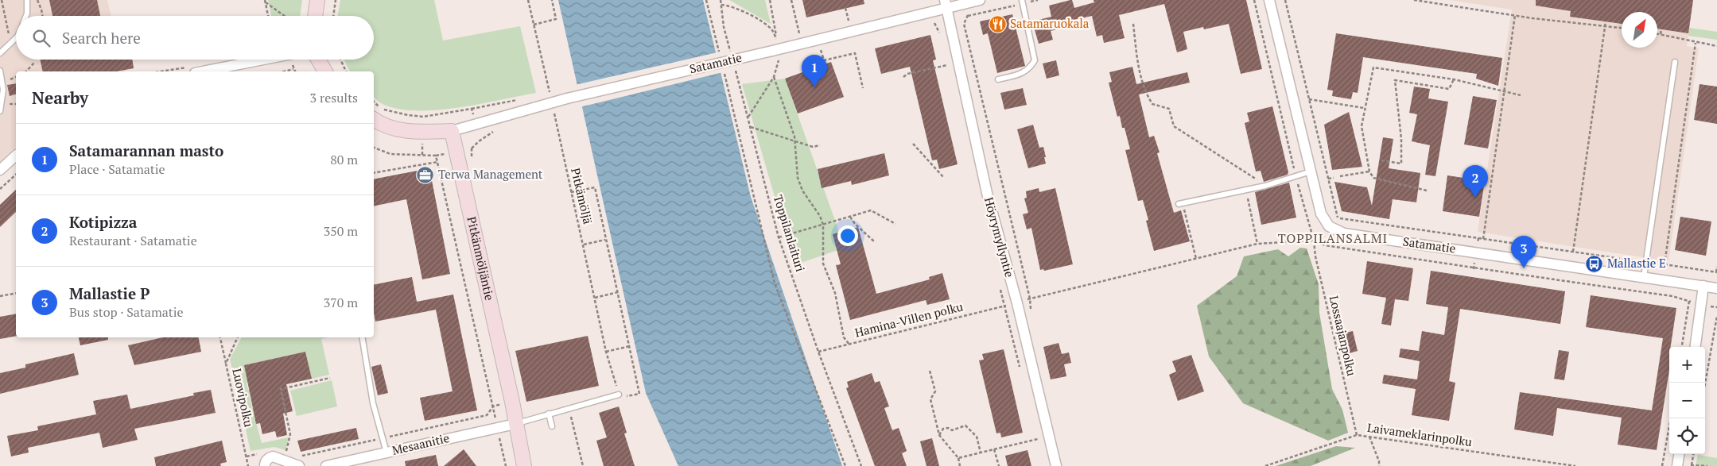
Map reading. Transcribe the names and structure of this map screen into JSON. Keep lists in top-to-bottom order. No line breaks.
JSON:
{"streets":{"street":["Satamatie","Höyrymyllyntie","Pitkänmöljäntie","Mesaanitie"],"path":["Pitkämöljä","Toppilanlaituri","Hamina-Villen polku","Lossaajanpolku","Luovipolku","Laivameklarinpolku"]},"crossings":[["Satamatie","Pitkämöljä"],["Satamatie","Höyrymyllyntie"],["Satamatie","Pitkänmöljäntie"],["Toppilanlaituri","Hamina-Villen polku"],["Höyrymyllyntie","Hamina-Villen polku"],["Pitkänmöljäntie","Mesaanitie"],["Hamina-Villen polku","Lossaajanpolku"],["Lossaajanpolku","Laivameklarinpolku"]],"districts":["TOPPILANSALMI"],"places":{"restaurant":["Satamaruokala"],"office":["Terwa Management"],"bus stop":["Mallastie E"]},"north":"top right","page":{"search":"Search here","pins":["1","2","3"],"heading":["Nearby","3 results"],"list":[{"mark":"1","name":"Satamarannan masto","note":"Place · Satamatie","value":"80 m"},{"mark":"2","name":"Kotipizza","note":"Restaurant · Satamatie","value":"350 m"},{"mark":"3","name":"Mallastie P","note":"Bus stop · Satamatie","value":"370 m"}],"map_buttons":["+","−"]}}
